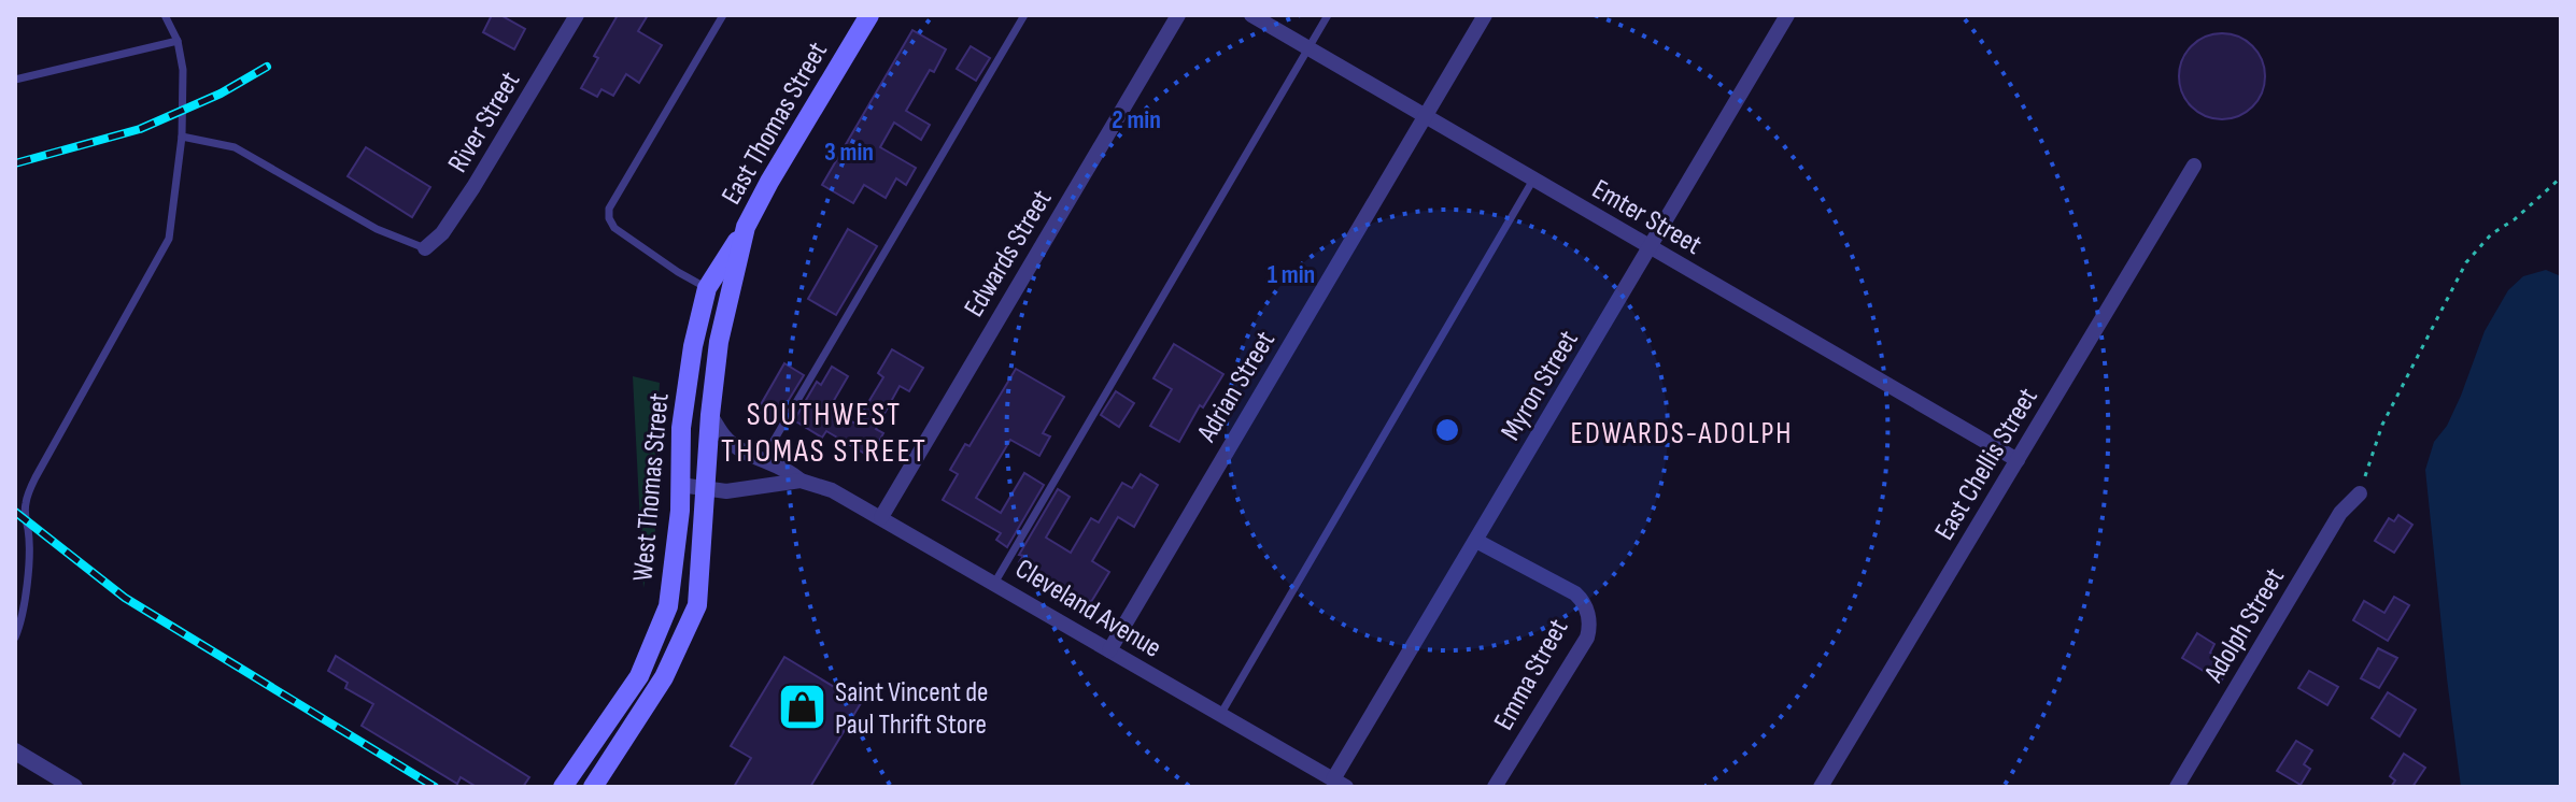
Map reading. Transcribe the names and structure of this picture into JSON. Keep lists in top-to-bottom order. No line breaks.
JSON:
{"streets":{"main road":["East Thomas Street","West Thomas Street"],"street":["River Street","Emter Street","Edwards Street","Myron Street","Adrian Street","East Chellis Street","Cleveland Avenue","Adolph Street","Emma Street"]},"crossings":[["East Thomas Street","West Thomas Street"],["East Thomas Street","Cleveland Avenue"],["Emter Street","Myron Street"],["Emter Street","Adrian Street"],["Emter Street","East Chellis Street"],["Edwards Street","Cleveland Avenue"],["Myron Street","Cleveland Avenue"],["Myron Street","Emma Street"],["Adrian Street","Cleveland Avenue"],["West Thomas Street","Cleveland Avenue"]],"districts":["SOUTHWEST THOMAS STREET","EDWARDS-ADOLPH"],"places":{"shop":["Saint Vincent de Paul Thrift Store"]},"rings":["2 min","3 min","1 min"]}
